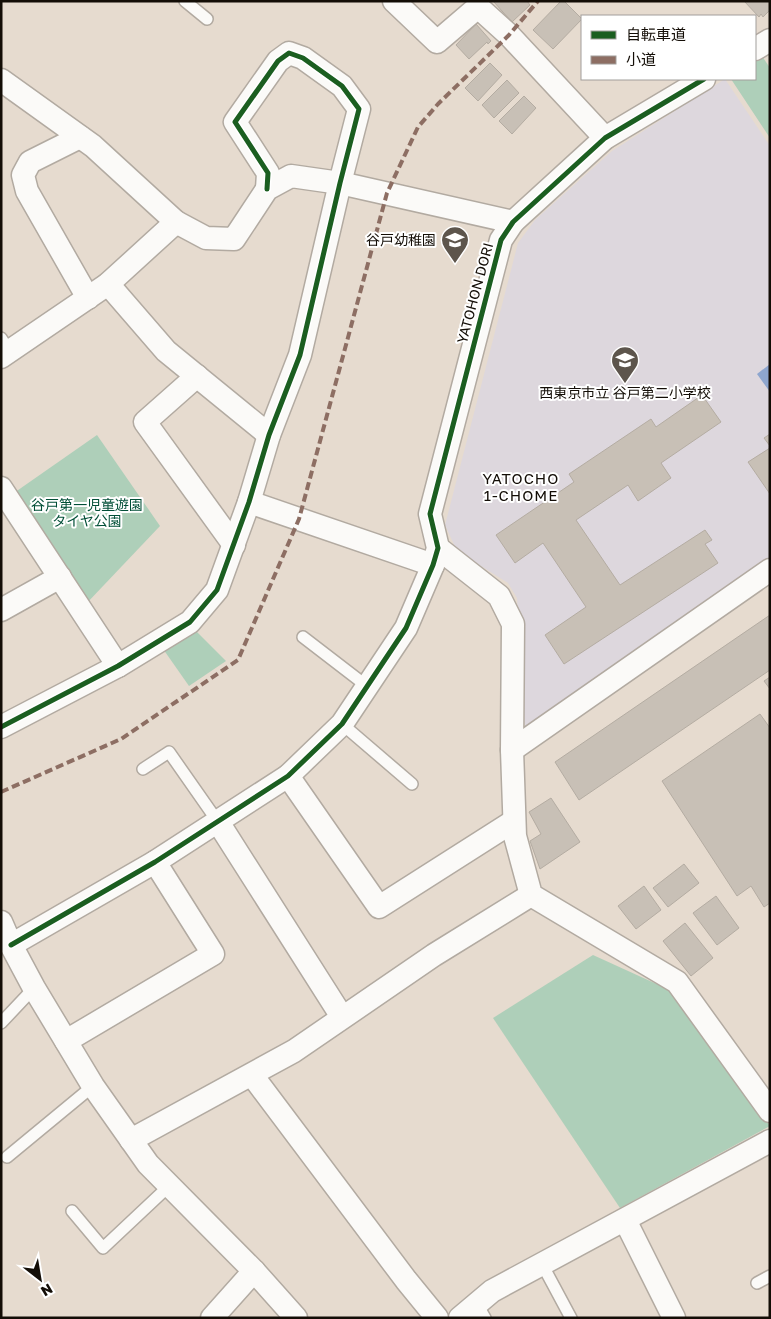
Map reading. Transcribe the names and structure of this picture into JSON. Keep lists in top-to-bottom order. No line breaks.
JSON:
{"streets":{"street":["YATOHON DORI"]},"districts":["YATOCHO 1-CHOME"],"parks":["谷戸第一児童遊園 タイヤ公園"],"places":{"school or university":["谷戸幼稚園","西東京市立 谷戸第二小学校"]},"legend":["自転車道","小道"],"north":"bottom right"}
